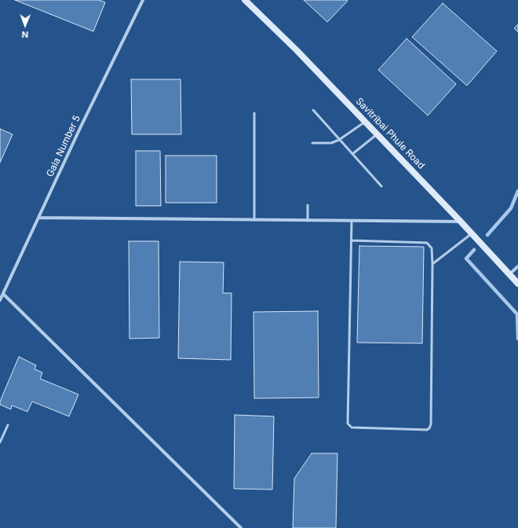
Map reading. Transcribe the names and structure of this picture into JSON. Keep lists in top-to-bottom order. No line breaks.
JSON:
{"streets":{"street":["Savitribai Phule Road","Gala Number 5"]},"north":"bottom"}
